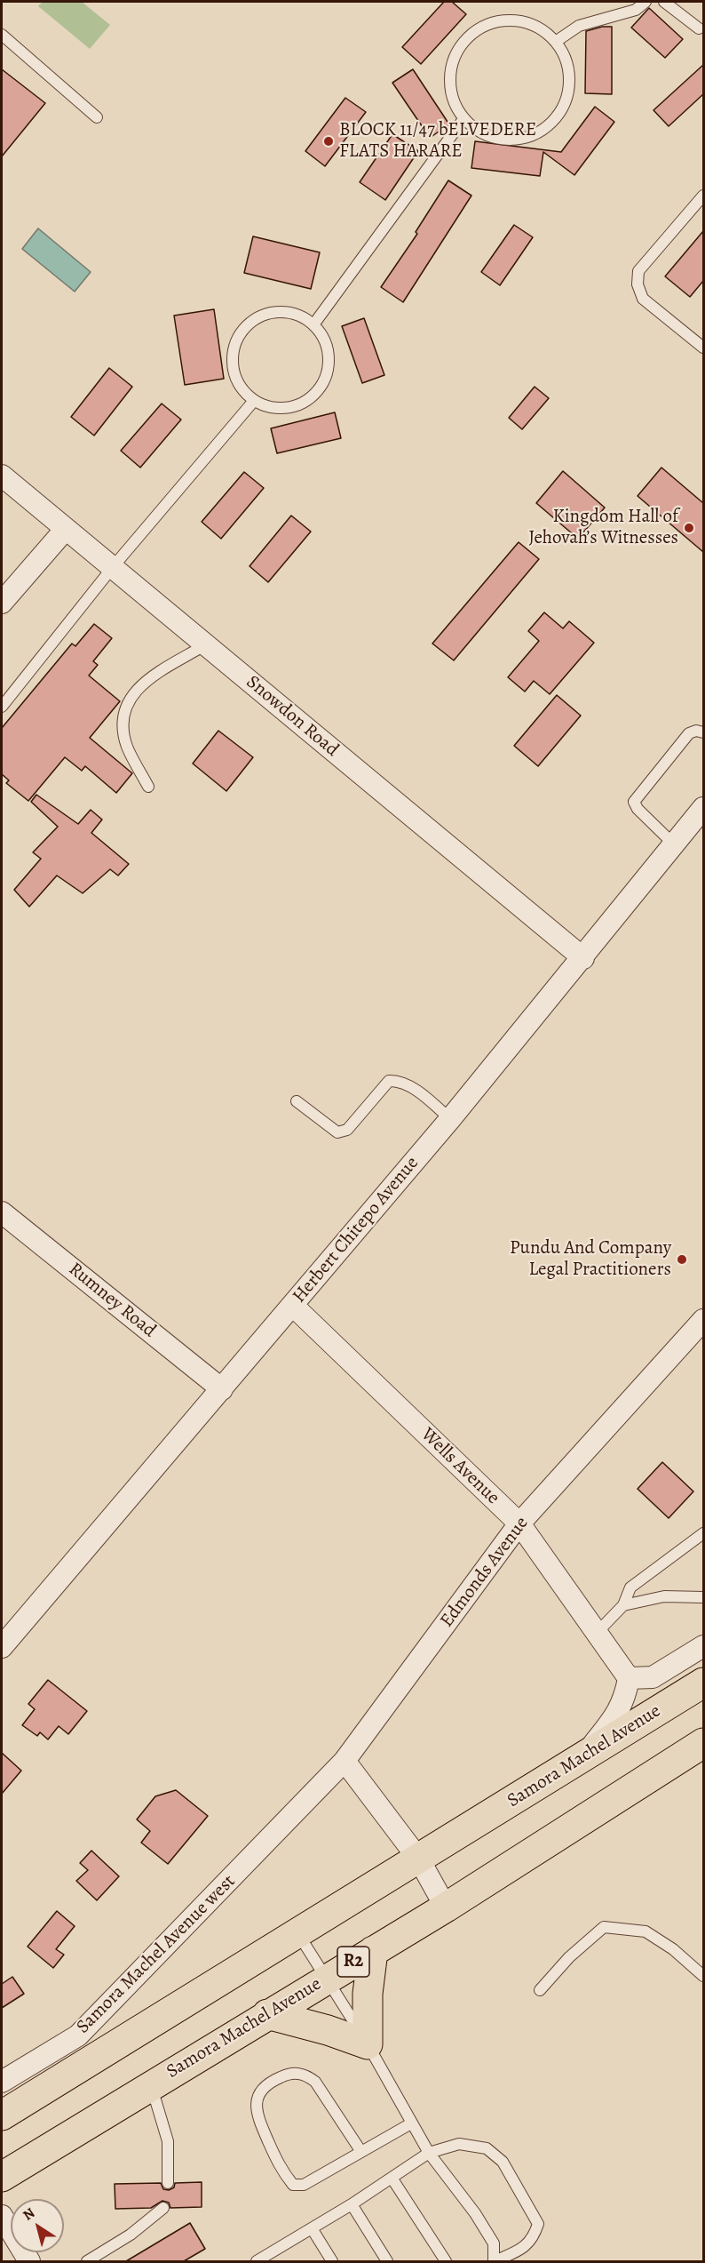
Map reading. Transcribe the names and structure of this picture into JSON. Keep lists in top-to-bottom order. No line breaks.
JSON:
{"streets":{"highway":["Samora Machel Avenue","R2"],"street":["Snowdon Road","Herbert Chitepo Avenue","Rumney Road","Wells Avenue","Edmonds Avenue","Samora Machel Avenue west"]},"crossings":[["Snowdon Road","Herbert Chitepo Avenue"],["Herbert Chitepo Avenue","Rumney Road"],["Herbert Chitepo Avenue","Wells Avenue"],["Wells Avenue","Edmonds Avenue"],["Edmonds Avenue","Samora Machel Avenue west"]],"places":["BLOCK 11/47 bELVEDERE FLATS HARARE","Kingdom Hall of Jehovah’s Witnesses","Pundu And Company Legal Practitioners"],"north":"top left"}
